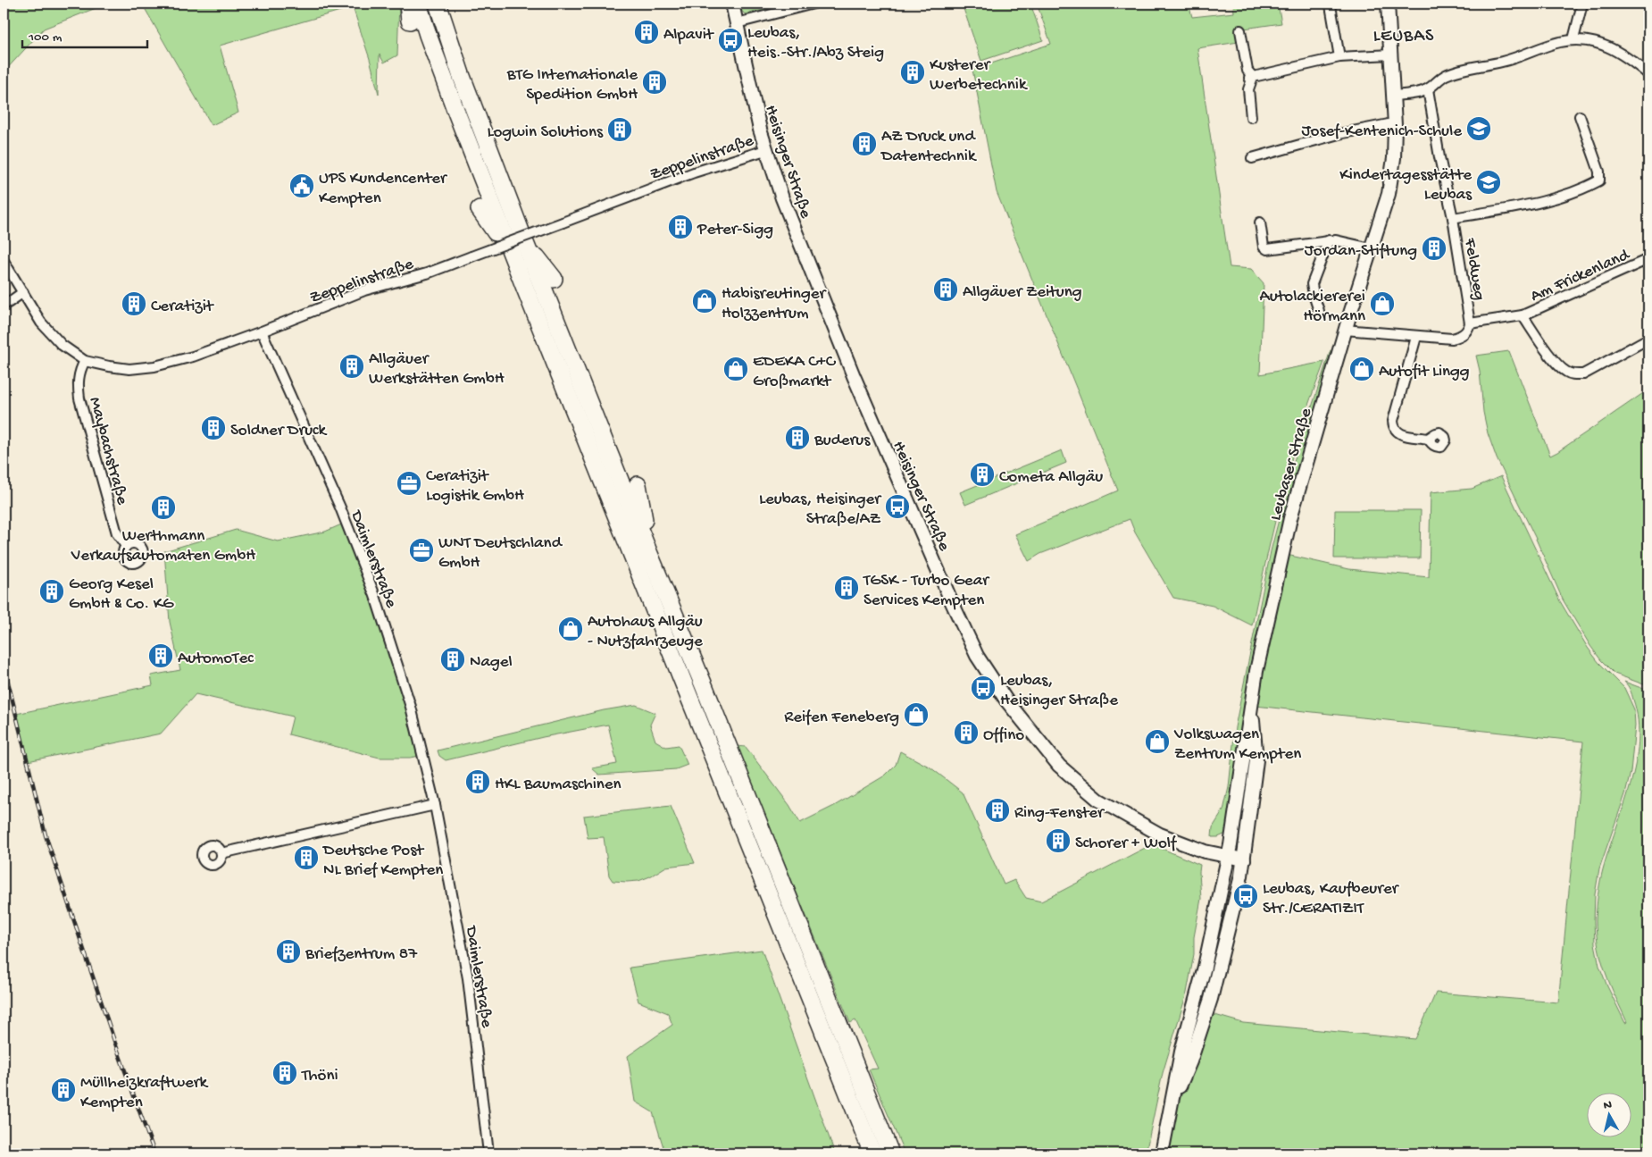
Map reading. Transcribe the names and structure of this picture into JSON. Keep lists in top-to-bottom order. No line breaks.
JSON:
{"streets":{"main road":["Heisinger Straße","Leubaser Straße"],"street":["Zeppelinstraße","Feldweg","Am Frickenland","Maybachstraße","Daimlerstraße"]},"crossings":[["Zeppelinstraße","Heisinger Straße"],["Zeppelinstraße","Maybachstraße"],["Zeppelinstraße","Daimlerstraße"],["Heisinger Straße","Leubaser Straße"],["Feldweg","Am Frickenland"],["Feldweg","Leubaser Straße"]],"districts":["LEUBAS"],"places":{"building":["Alpavit","Kusterer Werbetechnik","BTG Internationale Spedition GmbH","Logwin Solutions","AZ Druck und Datentechnik","Peter-Sigg","Jordan-Stiftung","Allgäuer Zeitung","Ceratizit","Allgäuer Werkstätten GmbH","Soldner Druck","Buderus","Cometa Allgäu","Werthmann Verkaufsautomaten GmbH","TGSK - Turbo Gear Services Kempten","Georg Kesel GmbH & Co. KG","AutomoTec","Nagel","Offino","HKL Baumaschinen","Ring-Fenster","Schorer + Wolf","Deutsche Post NL Brief Kempten","Briefzentrum 87","Thöni","Müllheizkraftwerk Kempten"],"bus stop":["Leubas, Heis.-Str./Abz Steig","Leubas, Heisinger Straße/AZ","Leubas, Heisinger Straße","Leubas, Kaufbeurer Str./CERATIZIT"],"school or university":["Josef-Kentenich-Schule","Kindertagesstätte Leubas"],"public building":["UPS Kundencenter Kempten"],"shop":["Habisreutinger Holzzentrum","Autolackiererei Hörmann","EDEKA C+C Großmarkt","Autofit Lingg","Autohaus Allgäu - Nutzfahrzeuge","Reifen Feneberg","Volkswagen Zentrum Kempten"],"office":["Ceratizit Logistik GmbH","WNT Deutschland GmbH"]},"scale_bar":"100 m","north":"top"}
